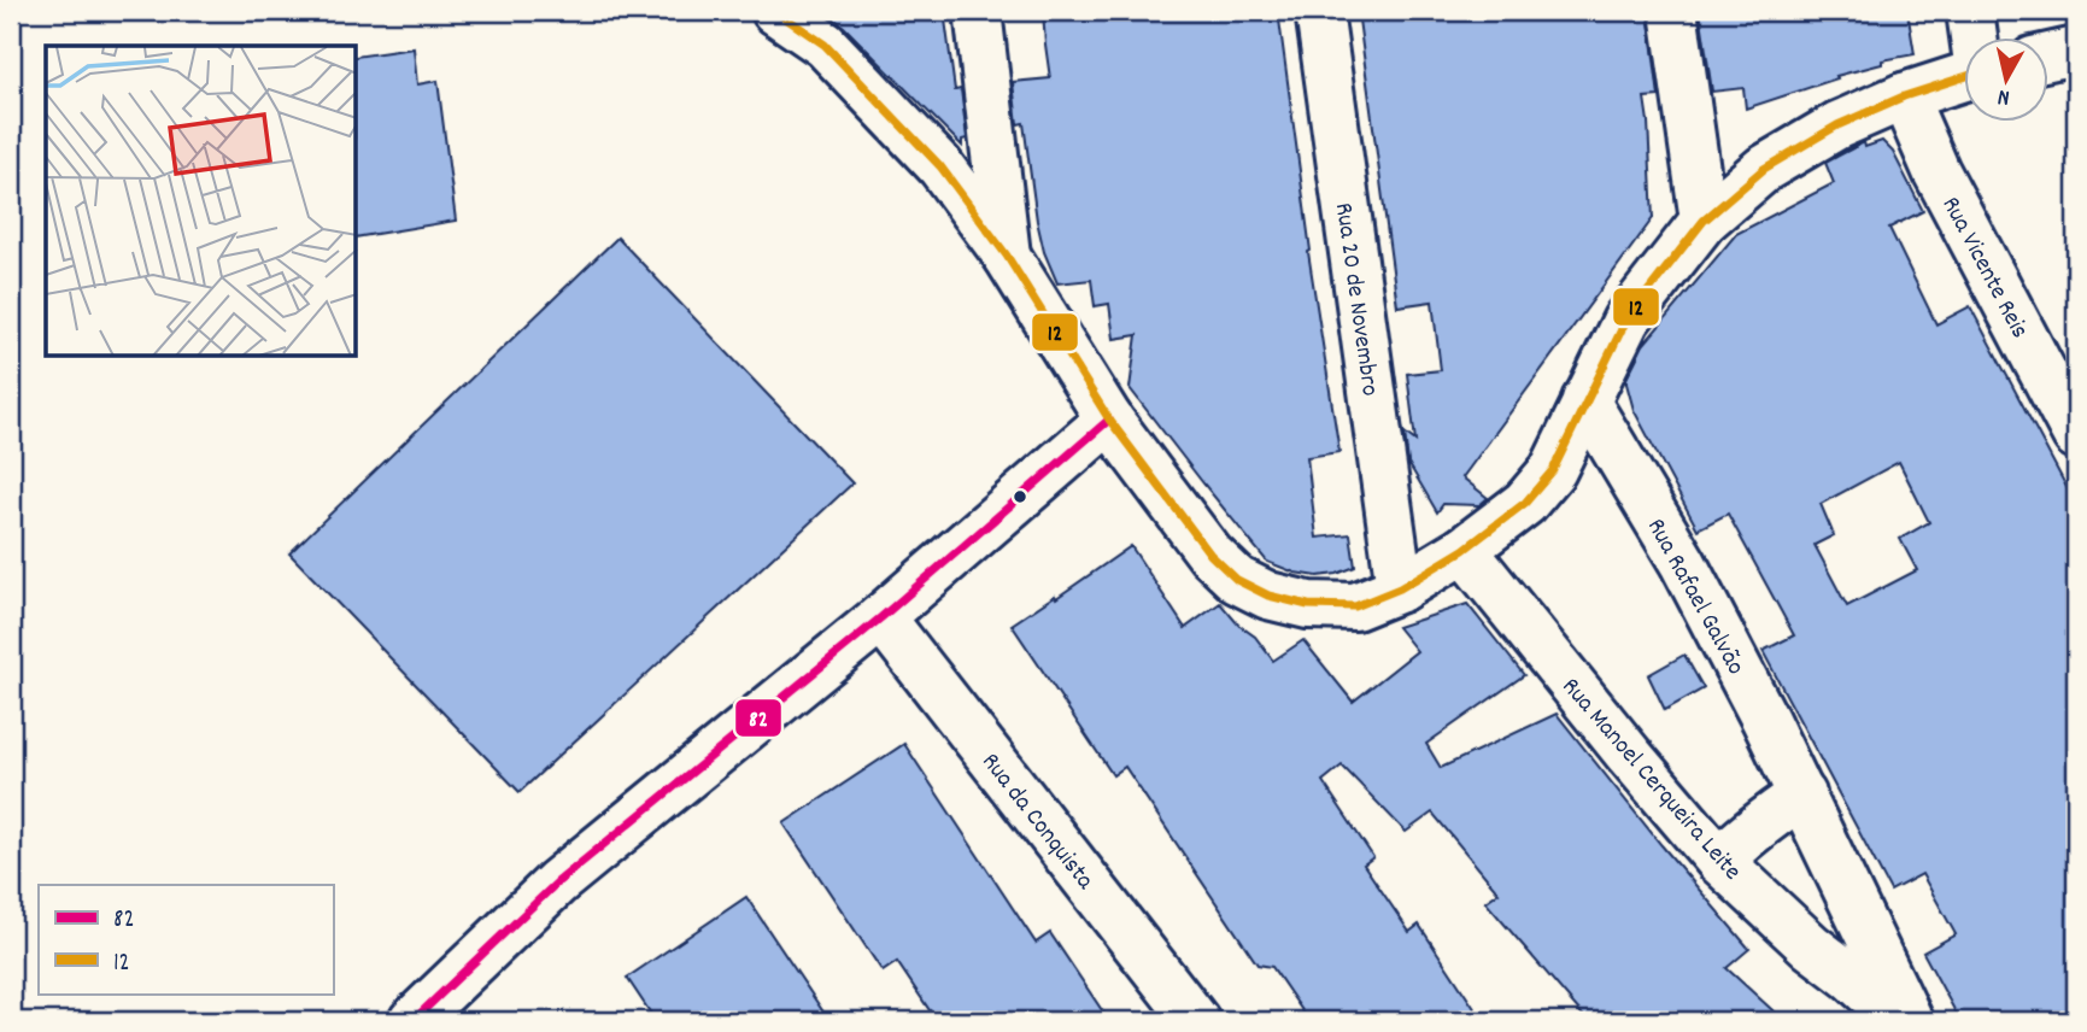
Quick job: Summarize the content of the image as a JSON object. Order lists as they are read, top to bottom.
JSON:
{
  "streets": {
    "street": [
      "Rua Vicente Reis",
      "Rua 20 de Novembro",
      "Rua Rafael Galvão",
      "Rua Manoel Cerqueira Leite",
      "Rua da Conquista"
    ]
  },
  "lines": ["transit line 12", "transit line 82"],
  "legend": ["82", "12"],
  "north": "bottom"
}
